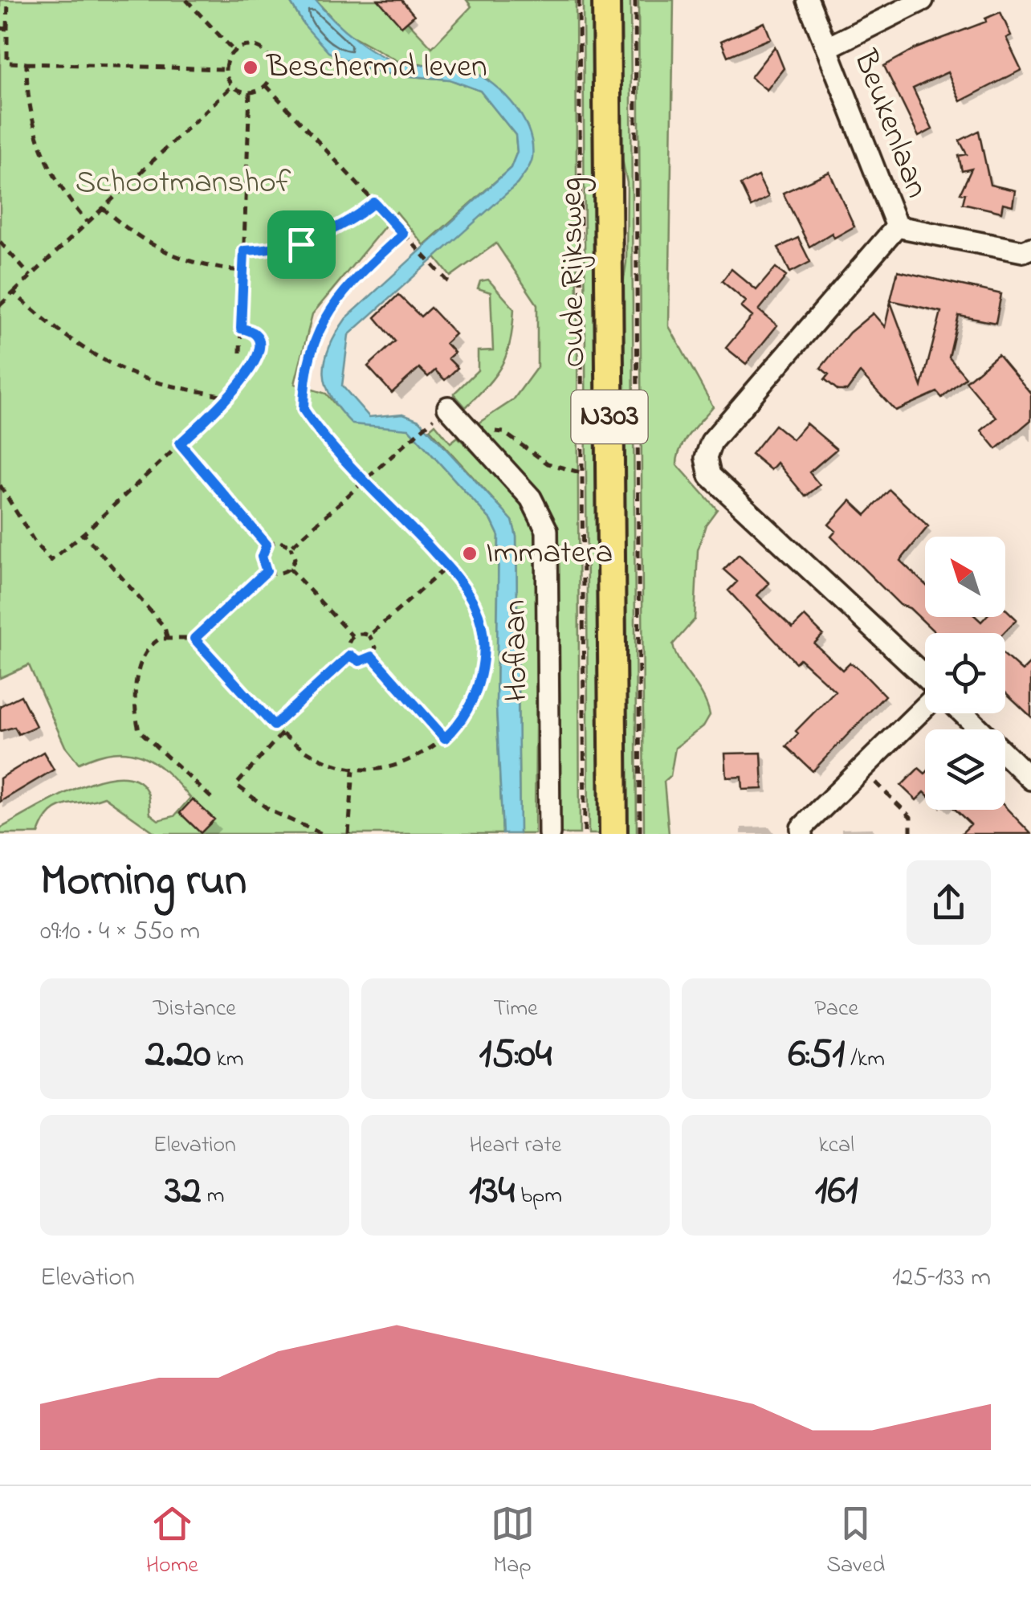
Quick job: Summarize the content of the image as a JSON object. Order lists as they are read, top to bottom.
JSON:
{
  "streets": {
    "main road": ["Oude Rijksweg", "N303"],
    "street": ["Beukenlaan", "Hoflaan"]
  },
  "parks": ["Schootmanshof"],
  "places": ["Beschermd leven", "Immatera"],
  "north": "top left",
  "page": {
    "heading": ["Morning run", "09:10 · 4 × 550 m"],
    "stats": [
      ["Distance", "2.20 km"],
      ["Time", "15:04"],
      ["Pace", "6:51 /km"],
      ["Elevation", "32 m"],
      ["Heart rate", "134 bpm"],
      ["kcal", "161"]
    ],
    "chart": ["Elevation", "125–133 m"],
    "tabs": ["Home", "Map", "Saved"]
  }
}
